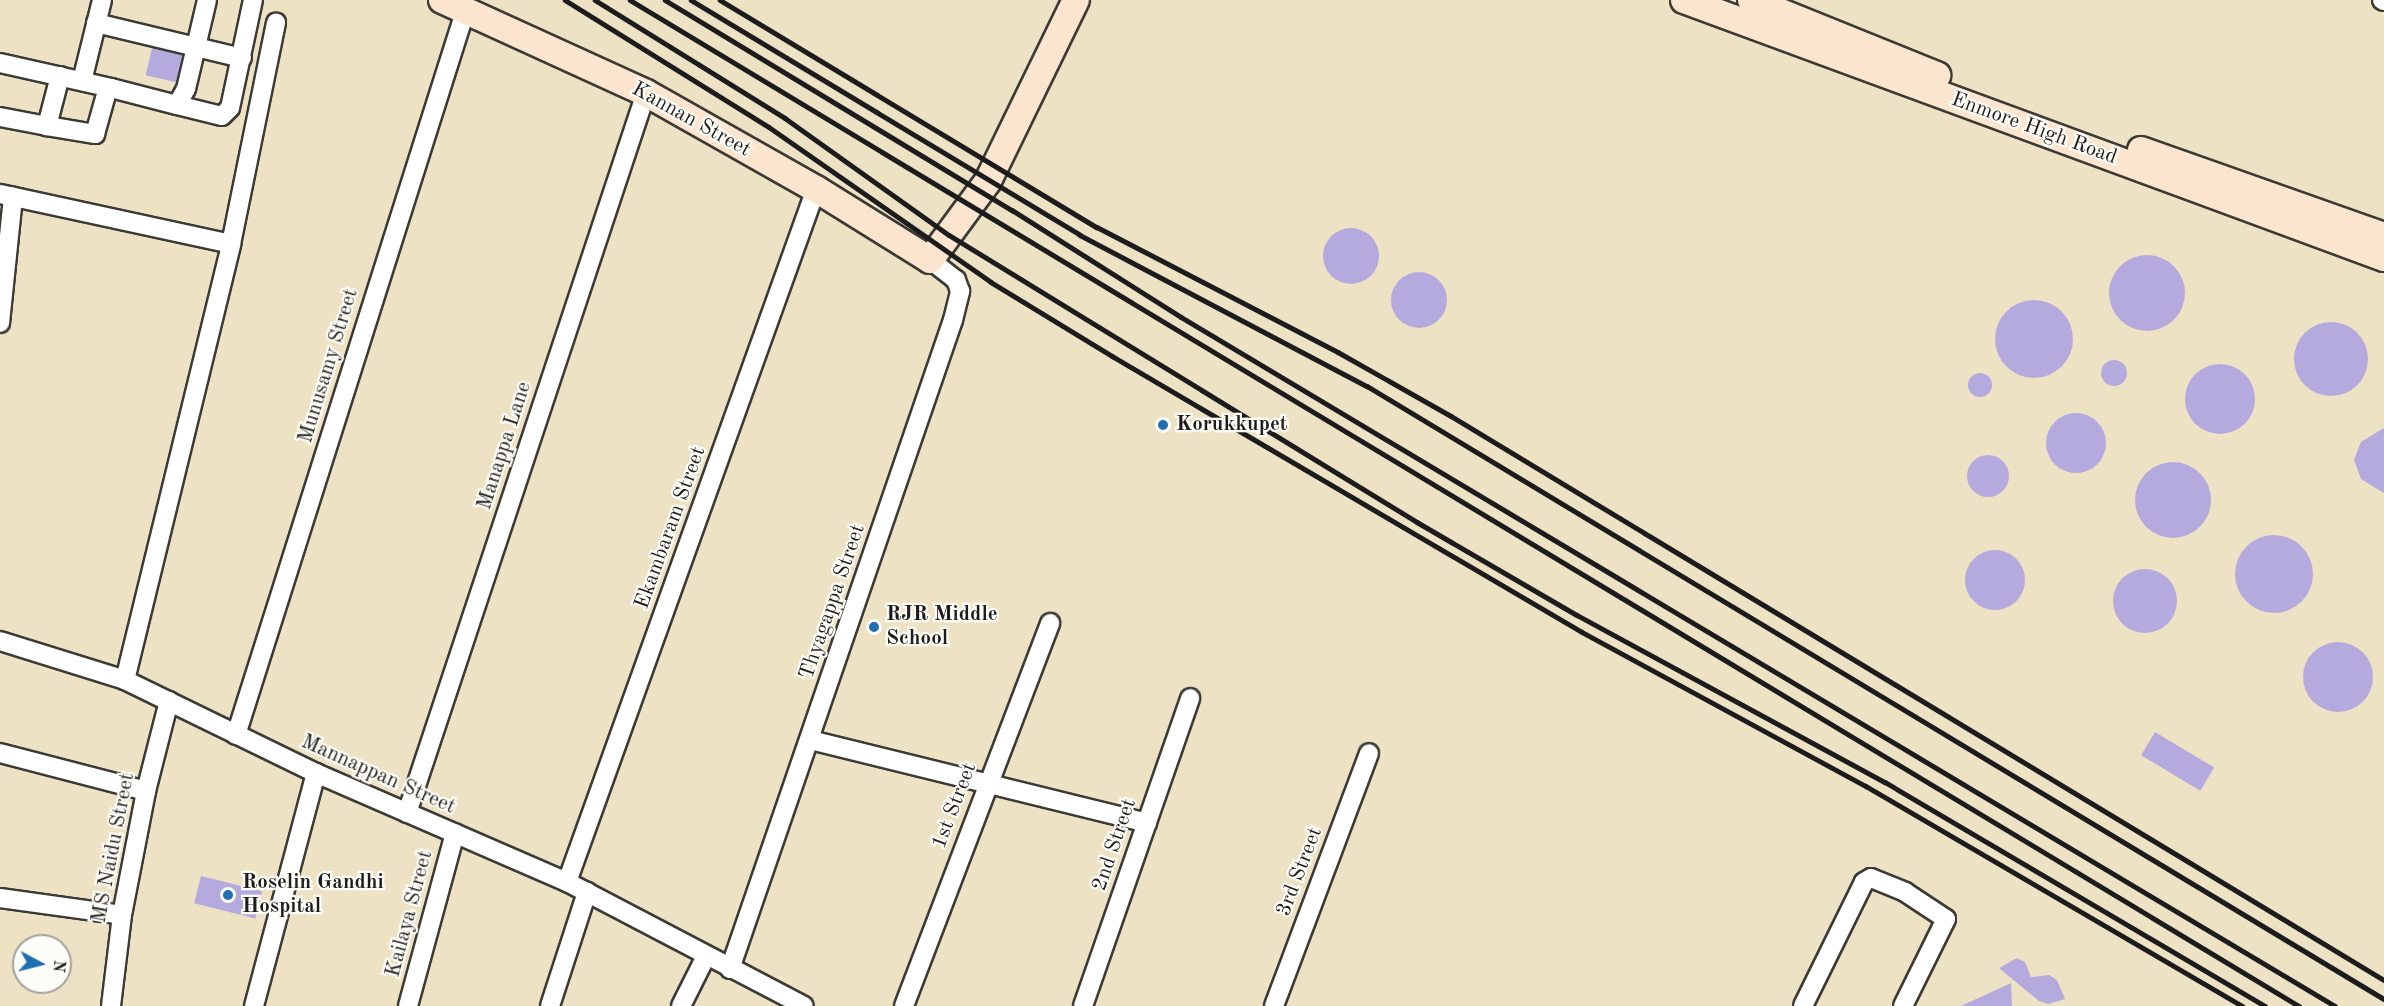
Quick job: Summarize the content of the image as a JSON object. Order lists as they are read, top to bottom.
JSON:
{
  "streets": {
    "main road": ["Kannan Street", "Enmore High Road"],
    "street": [
      "Munusamy Street",
      "Manappa Lane",
      "Ekambaram Street",
      "Thyagappa Street",
      "Mannappan Street",
      "1st Street",
      "2nd Street",
      "MS Naidu Street",
      "3rd Street",
      "Kailaya Street"
    ]
  },
  "crossings": [
    ["Kannan Street", "Munusamy Street"],
    ["Kannan Street", "Manappa Lane"],
    ["Kannan Street", "Ekambaram Street"],
    ["Kannan Street", "Thyagappa Street"],
    ["Munusamy Street", "Mannappan Street"],
    ["Manappa Lane", "Mannappan Street"],
    ["Ekambaram Street", "Mannappan Street"],
    ["Thyagappa Street", "Mannappan Street"],
    ["Mannappan Street", "MS Naidu Street"],
    ["Mannappan Street", "Kailaya Street"]
  ],
  "places": ["Korukkupet", "RJR Middle School", "Roselin Gandhi Hospital"],
  "north": "right"
}
